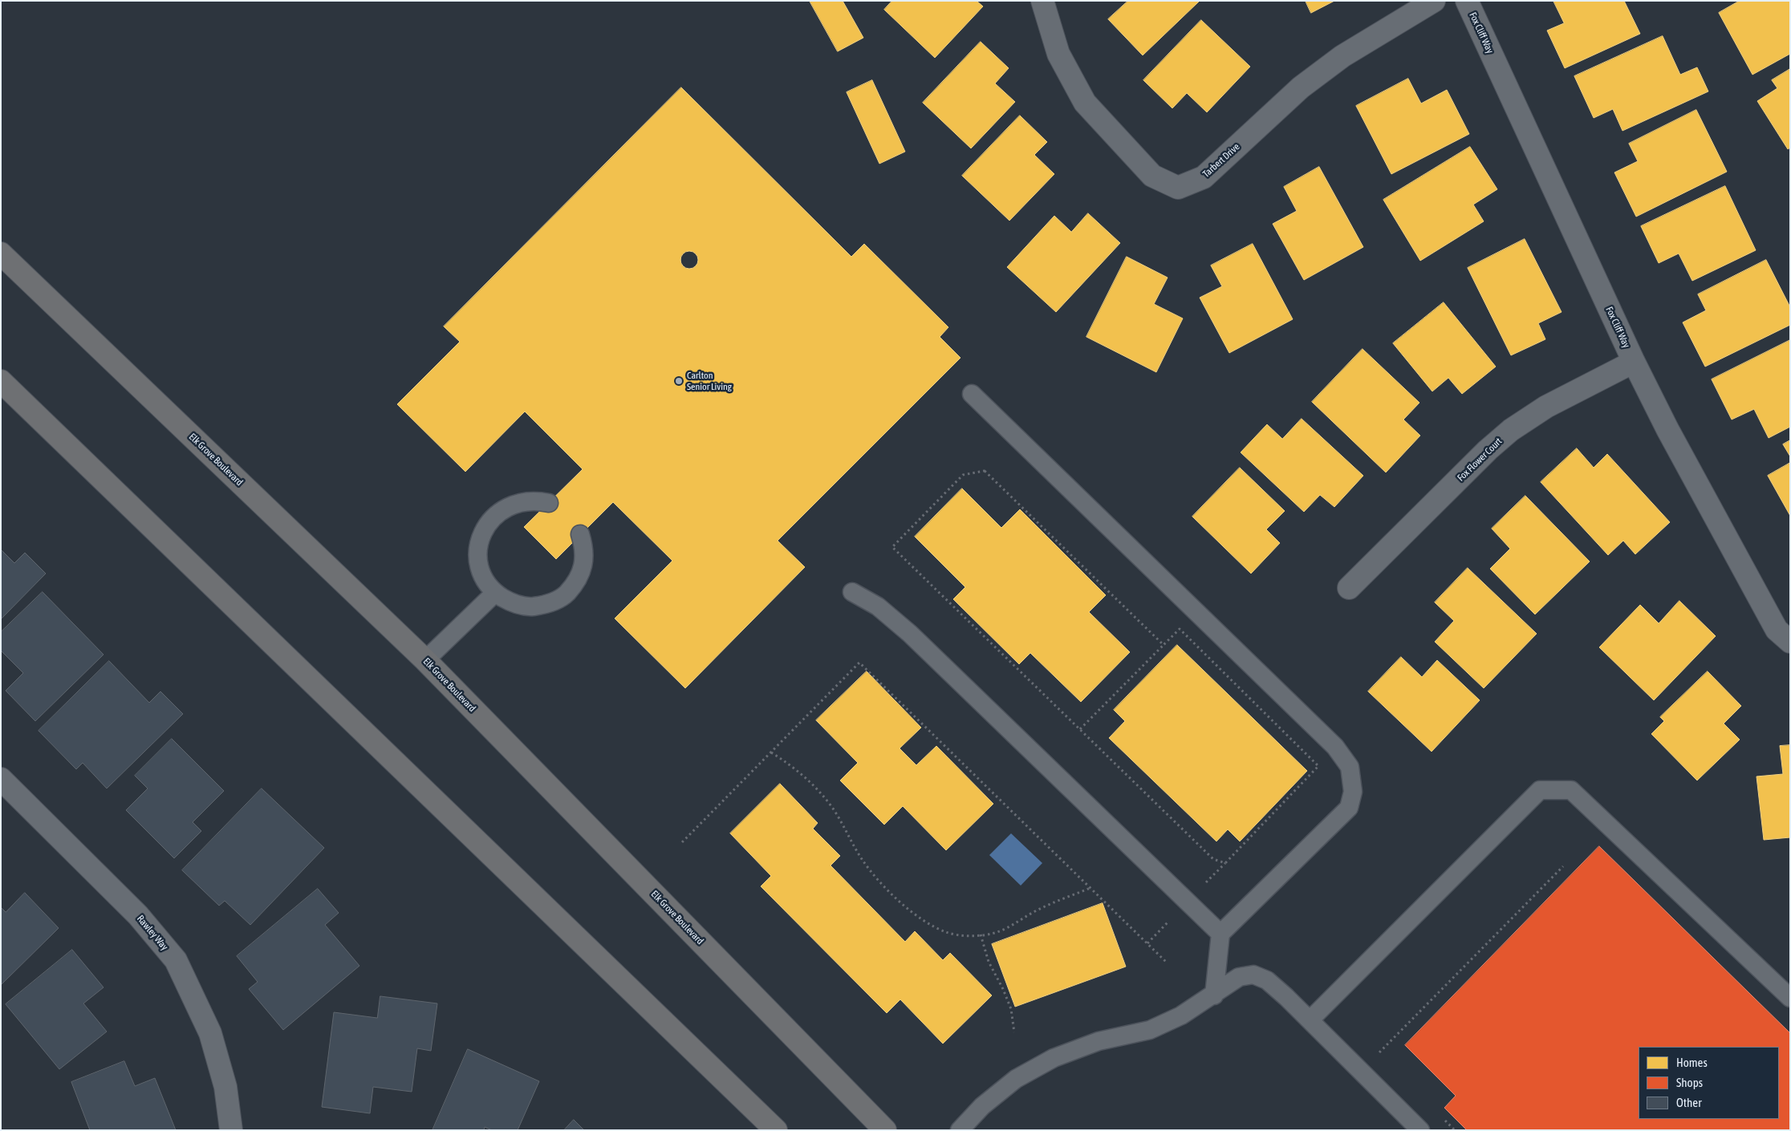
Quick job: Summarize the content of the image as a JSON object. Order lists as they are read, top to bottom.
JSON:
{
  "streets": {
    "main road": ["Elk Grove Boulevard"],
    "street": [
      "Fox Cliff Way",
      "Tarbert Drive",
      "Fox Flower Court",
      "Rawley Way"
    ]
  },
  "crossings": [
    ["Fox Cliff Way", "Fox Flower Court"]
  ],
  "places": ["Carlton Senior Living"],
  "legend": ["Homes", "Shops", "Other"]
}
